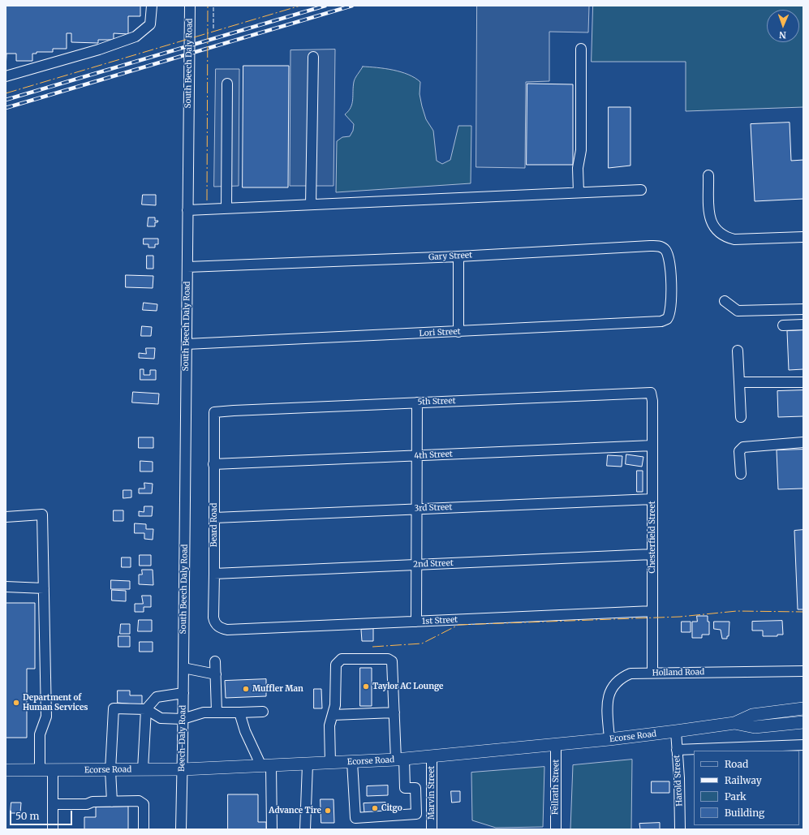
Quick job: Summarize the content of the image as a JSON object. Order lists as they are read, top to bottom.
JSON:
{
  "streets": {
    "main road": ["Ecorse Road"],
    "street": [
      "South Beech Daly Road",
      "Gary Street",
      "Lori Street",
      "5th Street",
      "4th Street",
      "3rd Street",
      "Beard Road",
      "Chesterfield Street",
      "2nd Street",
      "1st Street",
      "Holland Road",
      "Beech-Daly Road",
      "Harold Street",
      "Fellrath Street",
      "Marvin Street"
    ]
  },
  "crossings": [
    ["South Beech Daly Road", "Gary Street"],
    ["South Beech Daly Road", "Lori Street"],
    ["South Beech Daly Road", "Beech-Daly Road"],
    ["Gary Street", "Lori Street"],
    ["5th Street", "Beard Road"],
    ["5th Street", "Chesterfield Street"],
    ["4th Street", "Beard Road"],
    ["4th Street", "Chesterfield Street"],
    ["3rd Street", "Beard Road"],
    ["3rd Street", "Chesterfield Street"],
    ["Beard Road", "2nd Street"],
    ["Beard Road", "1st Street"],
    ["Chesterfield Street", "2nd Street"],
    ["Chesterfield Street", "1st Street"],
    ["Chesterfield Street", "Holland Road"],
    ["Holland Road", "Ecorse Road"],
    ["Ecorse Road", "Beech-Daly Road"],
    ["Ecorse Road", "Harold Street"],
    ["Ecorse Road", "Fellrath Street"],
    ["Ecorse Road", "Marvin Street"]
  ],
  "places": [
    "Taylor AC Lounge",
    "Muffler Man",
    "Department of Human Services",
    "Citgo",
    "Advance Tire"
  ],
  "legend": [
    "Road",
    "Railway",
    "Park",
    "Building"
  ],
  "scale_bar": "50 m",
  "north": "bottom"
}
